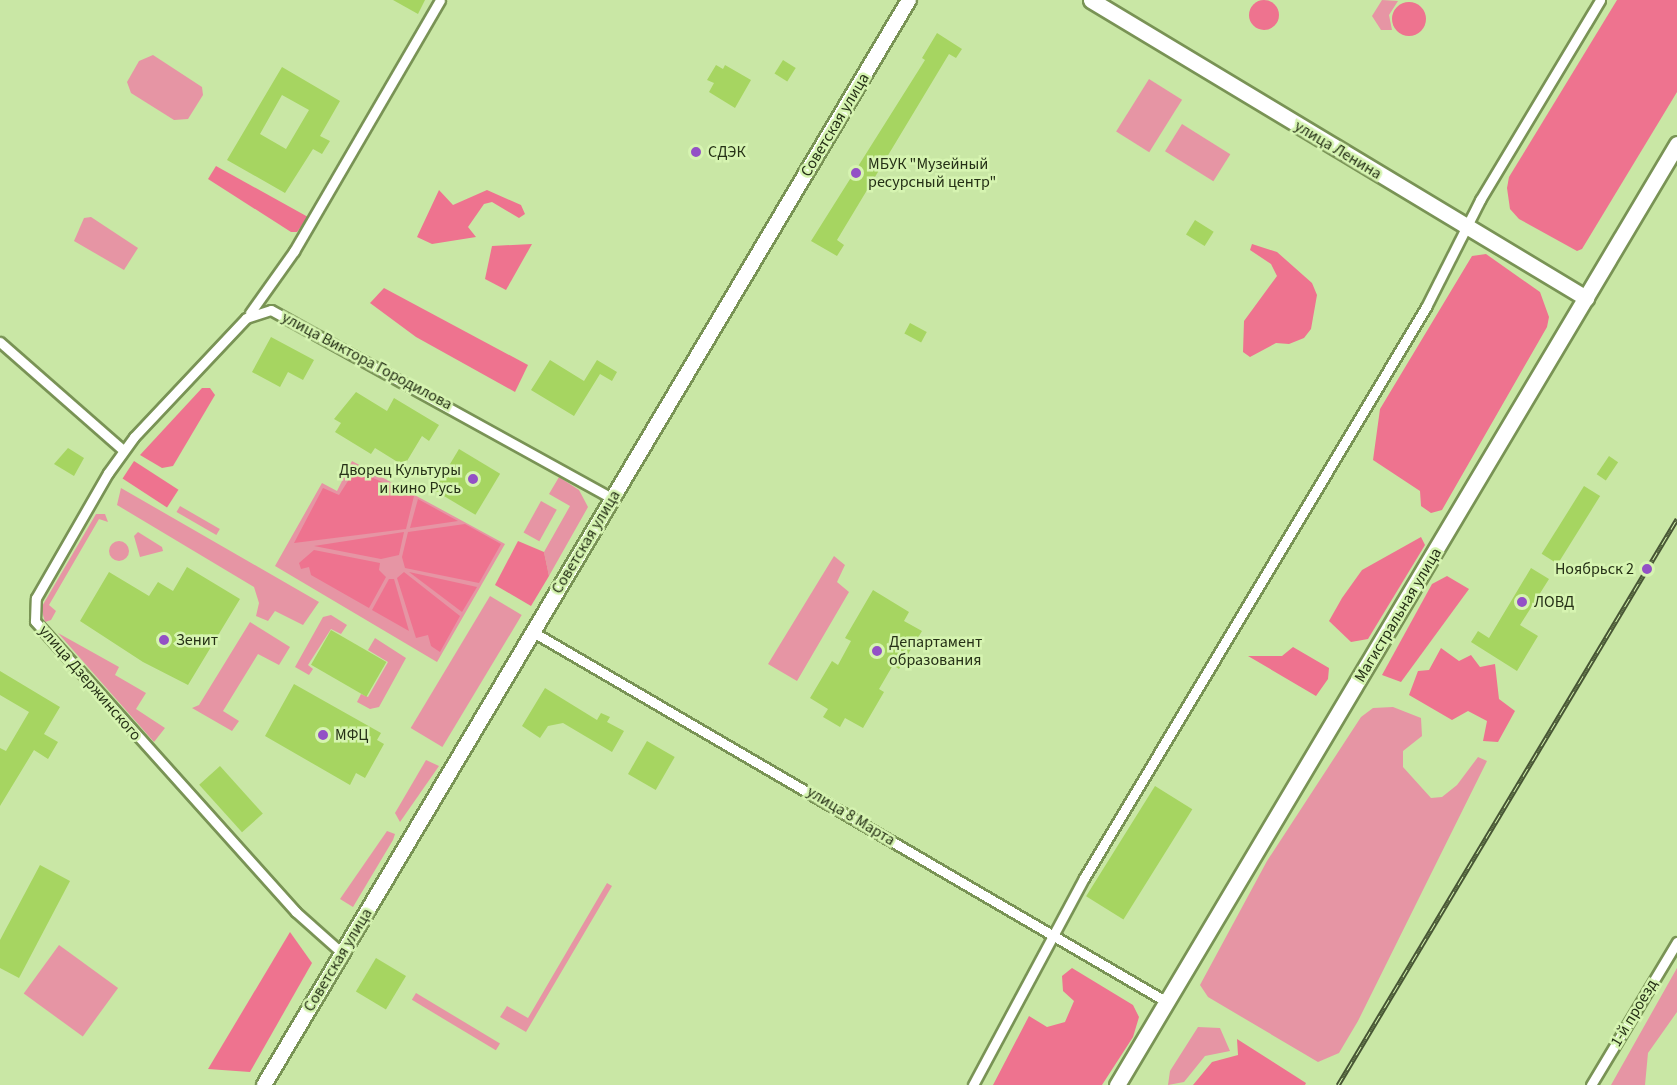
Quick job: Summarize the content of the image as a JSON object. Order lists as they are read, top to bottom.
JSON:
{
  "streets": {
    "main road": ["Советская улица", "улица Ленина", "Магистральная улица"],
    "street": [
      "улица Виктора Городилова",
      "улица Дзержинского",
      "улица 8 Марта",
      "1-й проезд"
    ]
  },
  "crossings": [
    ["Советская улица", "улица Виктора Городилова"],
    ["Советская улица", "улица Дзержинского"],
    ["Советская улица", "улица 8 Марта"],
    ["улица Ленина", "Магистральная улица"],
    ["Магистральная улица", "улица 8 Марта"]
  ],
  "places": [
    "СДЭК",
    "МБУК \"Музейный ресурсный центр\"",
    "Дворец Культуры и кино Русь",
    "Ноябрьск 2",
    "ЛОВД",
    "Зенит",
    "Департамент образования",
    "МФЦ"
  ]
}
